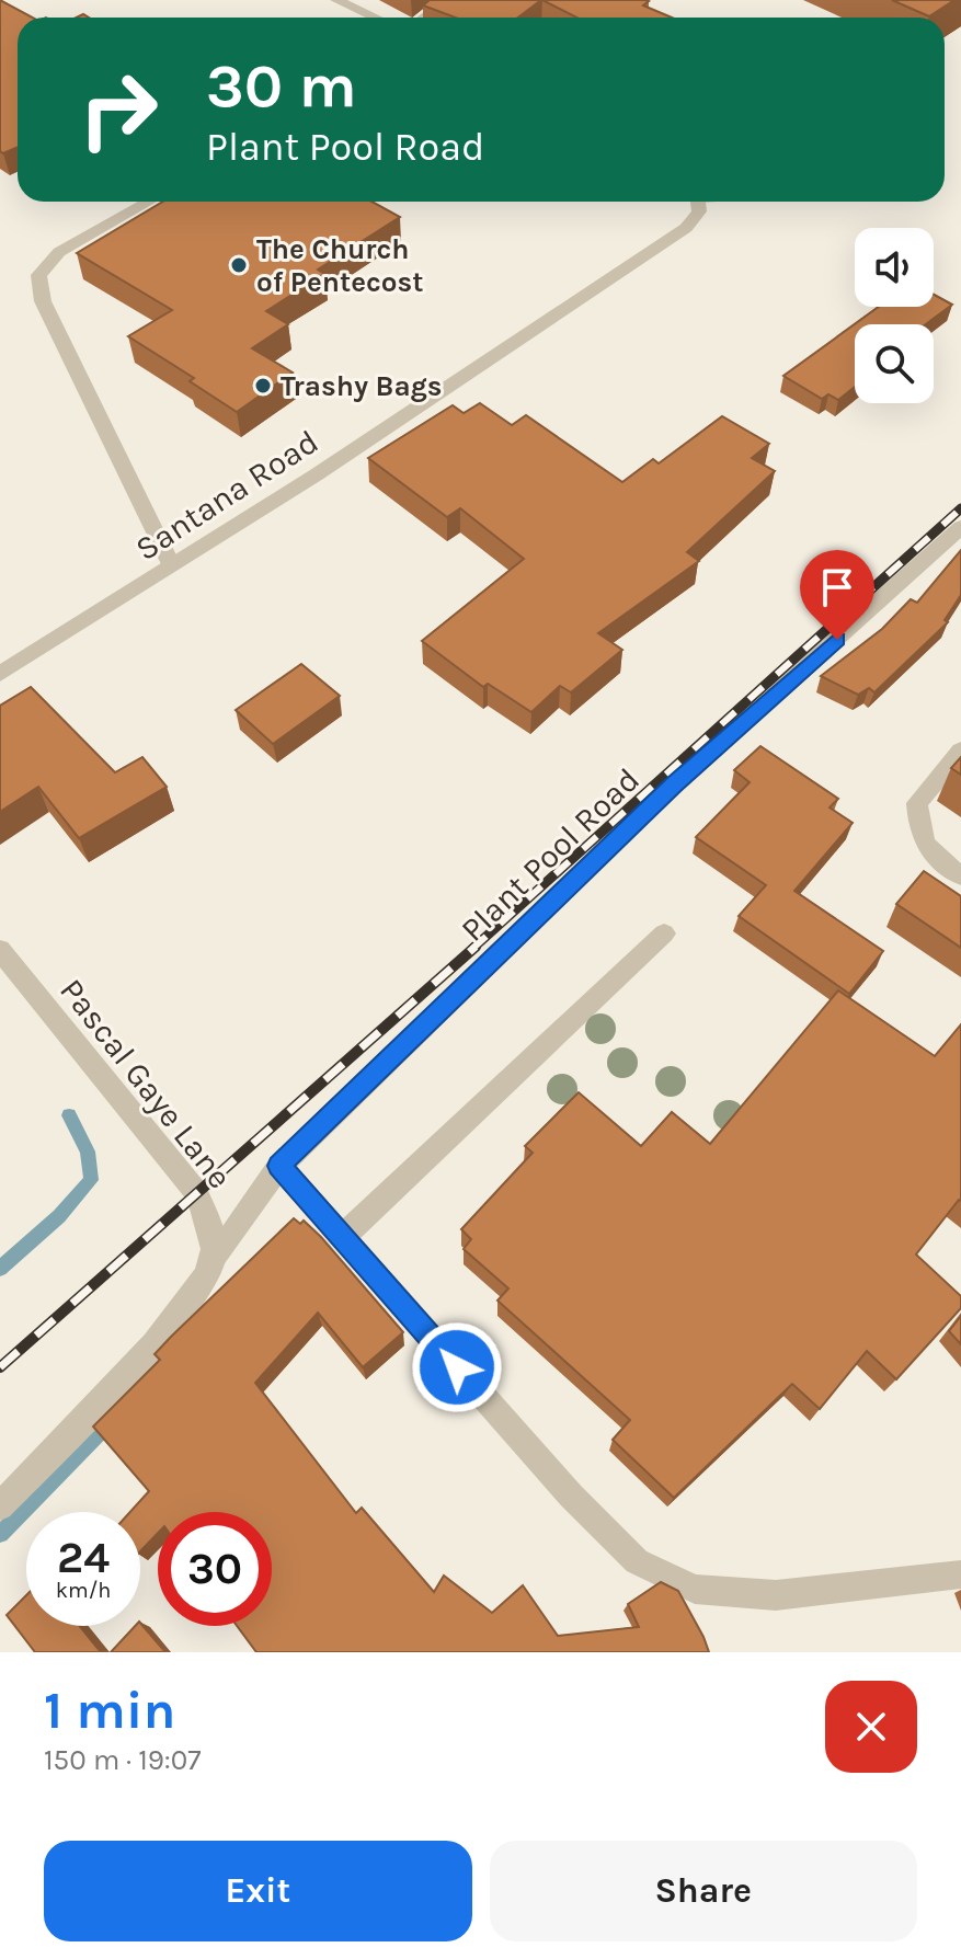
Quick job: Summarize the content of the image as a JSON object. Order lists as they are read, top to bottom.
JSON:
{
  "streets": {
    "street": ["Santana Road", "Plant Pool Road", "Pascal Gaye Lane"]
  },
  "crossings": [
    ["Plant Pool Road", "Pascal Gaye Lane"]
  ],
  "places": ["The Church of Pentecost", "Trashy Bags"],
  "page": {
    "turn": ["30 m", "Plant Pool Road"],
    "speed": "24 km/h",
    "limit": "30",
    "heading": ["1 min", "150 m · 19:07"],
    "buttons": ["Exit", "Share"]
  }
}
